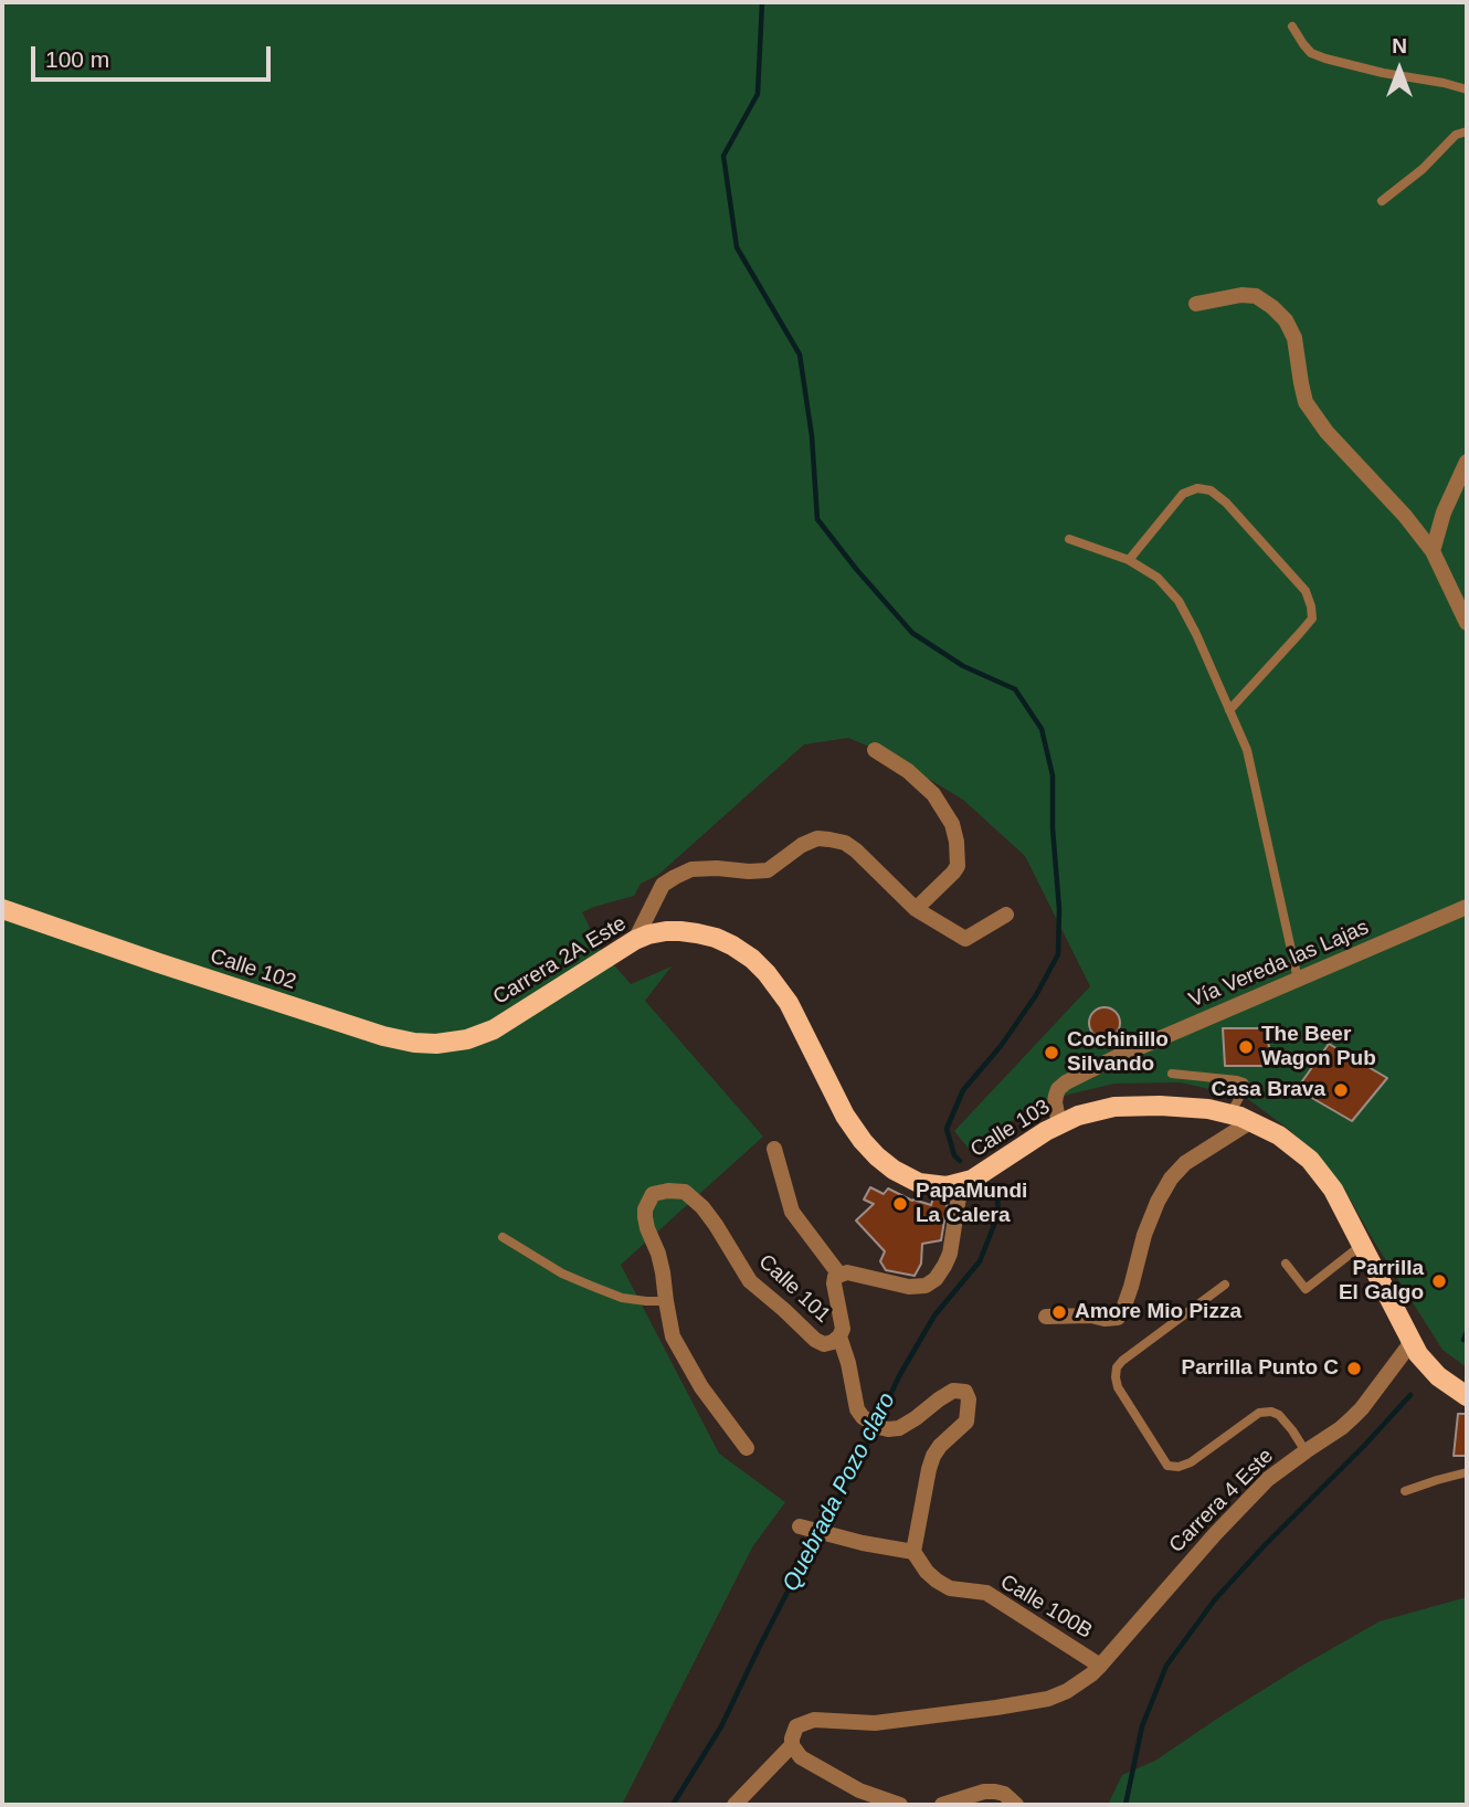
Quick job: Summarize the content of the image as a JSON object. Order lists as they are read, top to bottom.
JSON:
{
  "streets": {
    "main road": ["Carrera 2A Este", "Calle 102", "Calle 103"],
    "street": [
      "Vía Vereda las Lajas",
      "Calle 101",
      "Carrera 4 Este",
      "Calle 100B"
    ]
  },
  "crossings": [
    ["Carrera 2A Este", "Calle 102"],
    ["Carrera 2A Este", "Calle 103"],
    ["Vía Vereda las Lajas", "Calle 103"],
    ["Calle 103", "Carrera 4 Este"],
    ["Calle 101", "Calle 100B"],
    ["Carrera 4 Este", "Calle 100B"]
  ],
  "water": ["Quebrada Pozo claro"],
  "places": [
    "The Beer Wagon Pub",
    "Cochinillo Silvando",
    "Casa Brava",
    "PapaMundi La Calera",
    "Parrilla El Galgo",
    "Amore Mio Pizza",
    "Parrilla Punto C"
  ],
  "scale_bar": "100 m",
  "north": "top"
}
